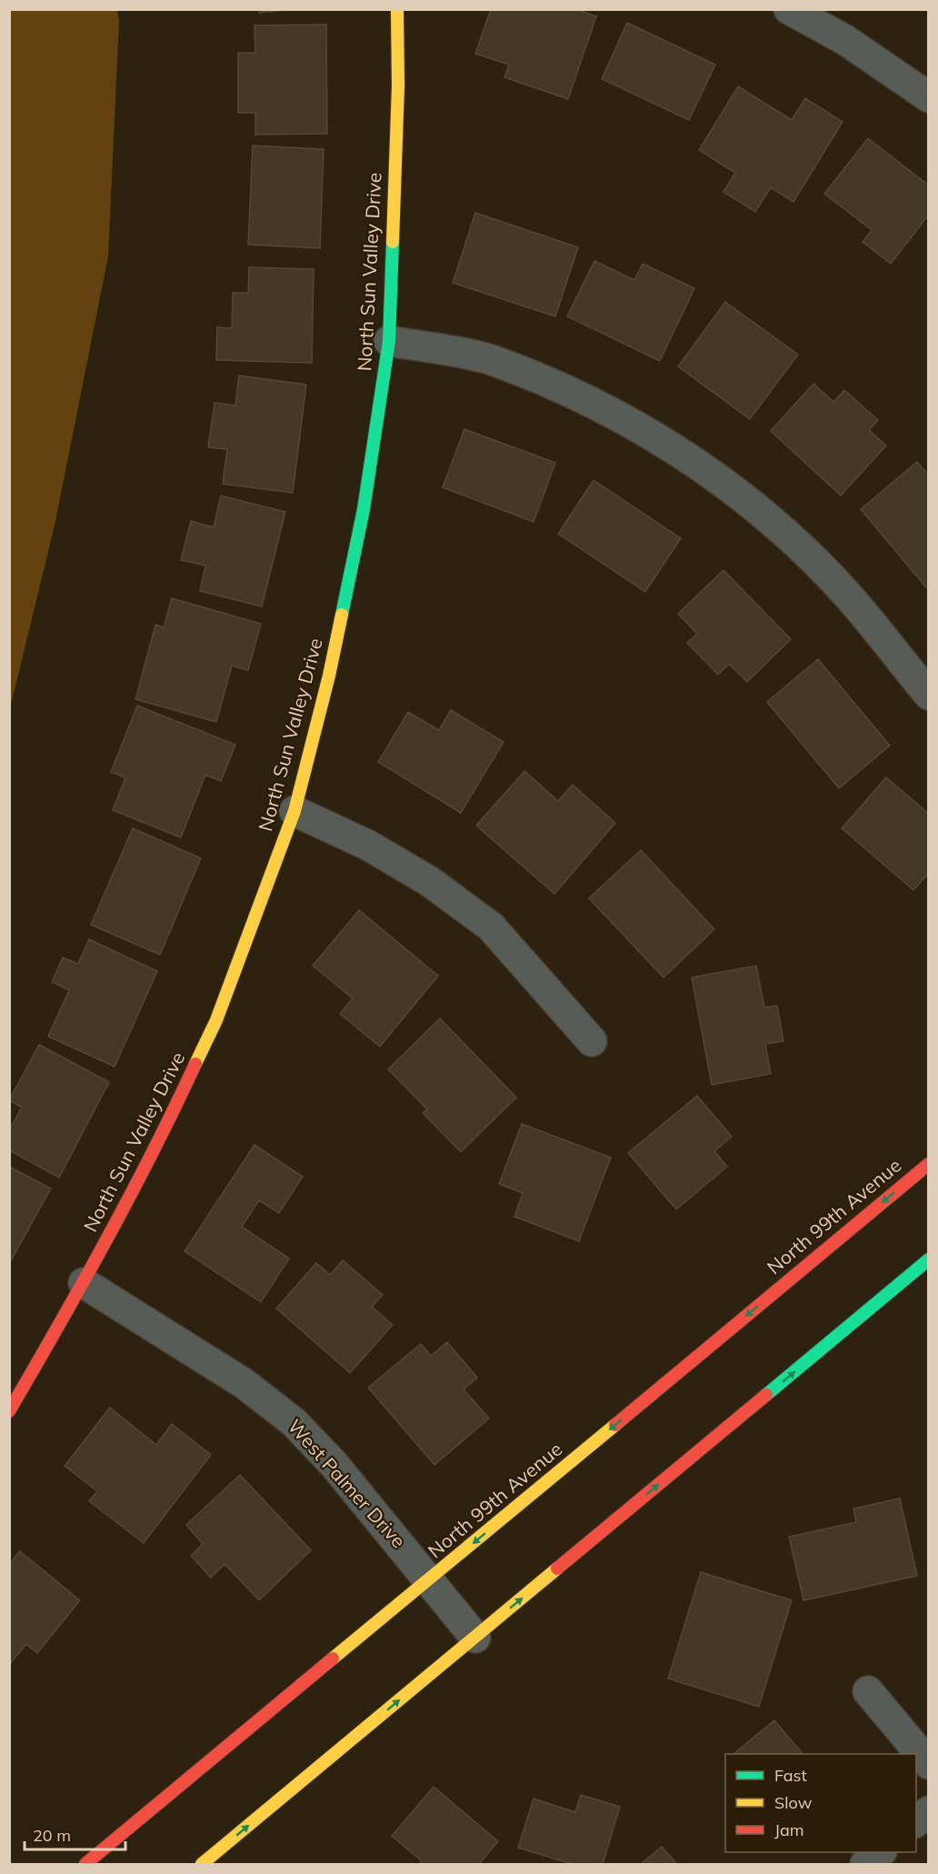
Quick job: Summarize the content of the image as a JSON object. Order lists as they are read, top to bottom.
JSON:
{
  "streets": {
    "main road": ["North Sun Valley Drive", "North 99th Avenue"],
    "street": ["West Palmer Drive"]
  },
  "crossings": [
    ["North Sun Valley Drive", "West Palmer Drive"],
    ["North 99th Avenue", "West Palmer Drive"]
  ],
  "legend": ["Fast", "Slow", "Jam"],
  "scale_bar": "20 m"
}
